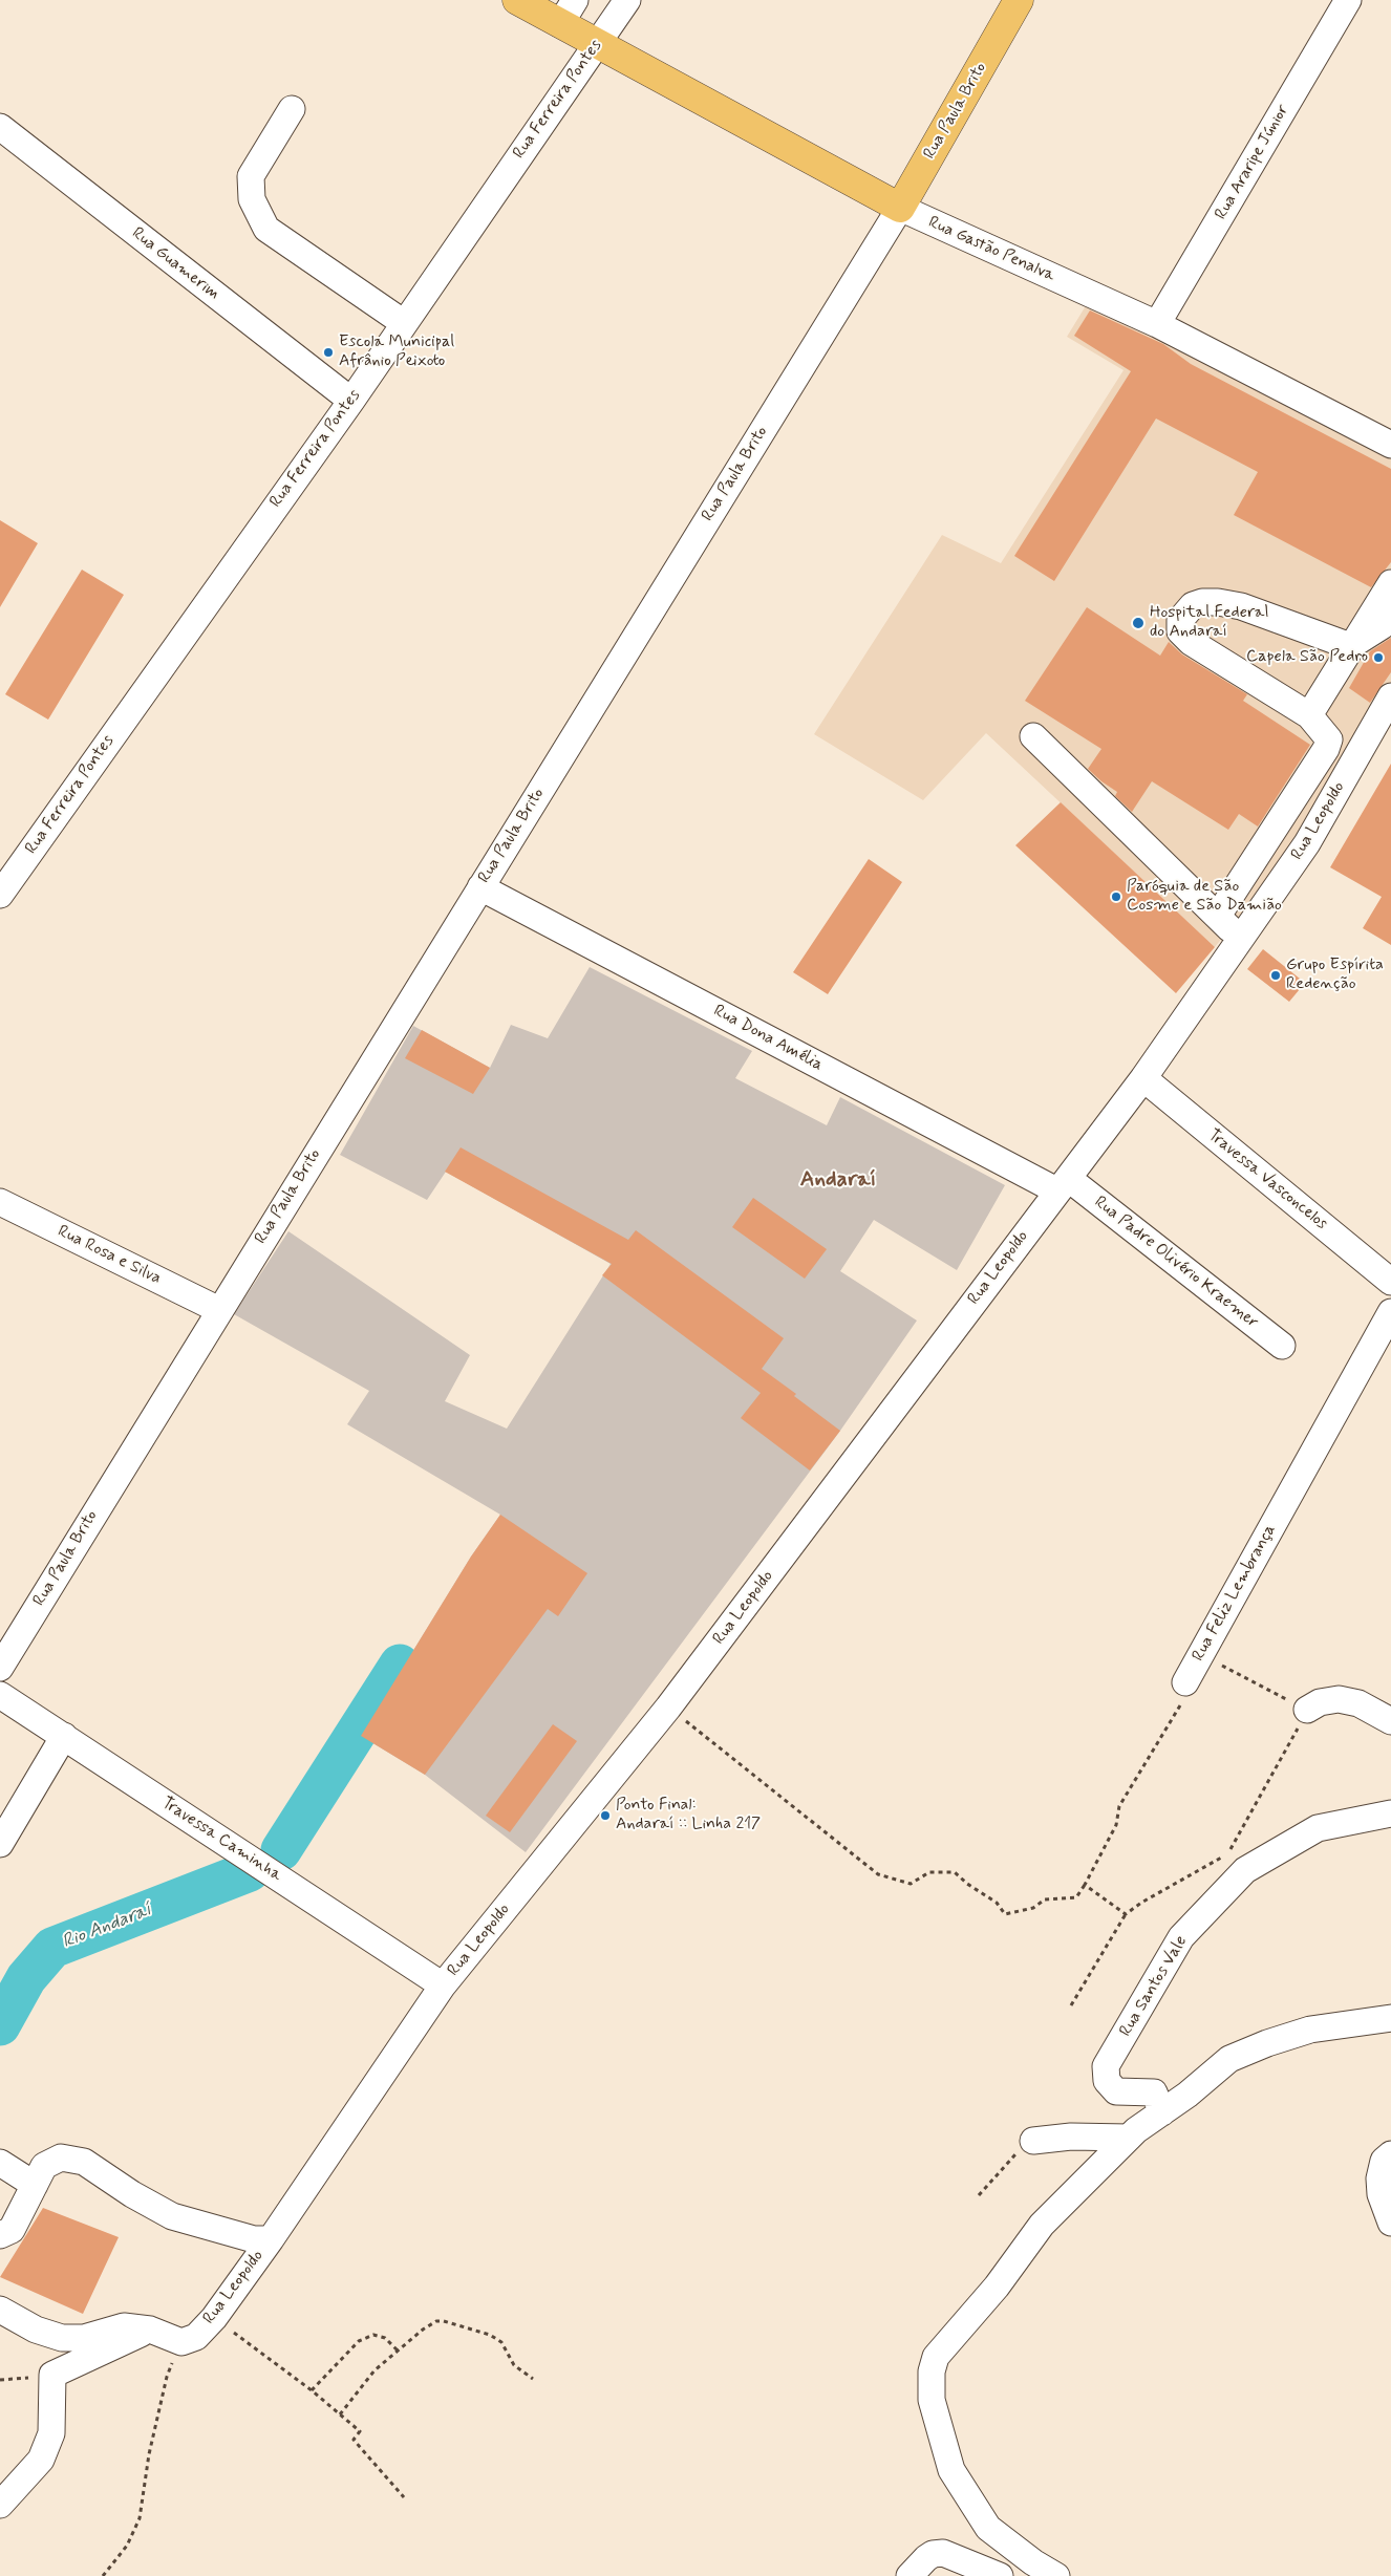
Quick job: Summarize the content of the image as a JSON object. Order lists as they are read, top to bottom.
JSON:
{
  "streets": {
    "main road": ["Rua Paula Brito", "Rua Gastão Penalva"],
    "street": [
      "Rua Ferreira Pontes",
      "Rua Araripe Júnior",
      "Rua Guamerim",
      "Rua Leopoldo",
      "Rua Dona Amélia",
      "Travessa Vasconcelos",
      "Rua Rosa e Silva",
      "Rua Padre Olivério Kraemer",
      "Rua Feliz Lembrança",
      "Travessa Caminha",
      "Rua Santos Vale"
    ]
  },
  "crossings": [
    ["Rua Ferreira Pontes", "Rua Gastão Penalva"],
    ["Rua Ferreira Pontes", "Rua Guamerim"],
    ["Rua Paula Brito", "Rua Gastão Penalva"],
    ["Rua Paula Brito", "Rua Dona Amélia"],
    ["Rua Paula Brito", "Rua Rosa e Silva"],
    ["Rua Araripe Júnior", "Rua Gastão Penalva"],
    ["Rua Leopoldo", "Rua Dona Amélia"],
    ["Rua Leopoldo", "Travessa Vasconcelos"],
    ["Rua Leopoldo", "Rua Padre Olivério Kraemer"],
    ["Rua Leopoldo", "Travessa Caminha"],
    ["Rua Dona Amélia", "Rua Padre Olivério Kraemer"]
  ],
  "districts": ["Andaraí"],
  "water": ["Rio Andaraí"],
  "places": [
    "Escola Municipal Afrânio Peixoto",
    "Hospital Federal do Andaraí",
    "Capela São Pedro",
    "Paróquia de São Cosme e São Damião",
    "Grupo Espírita Redenção",
    "Ponto Final: Andaraí :: Linha 217"
  ]
}
